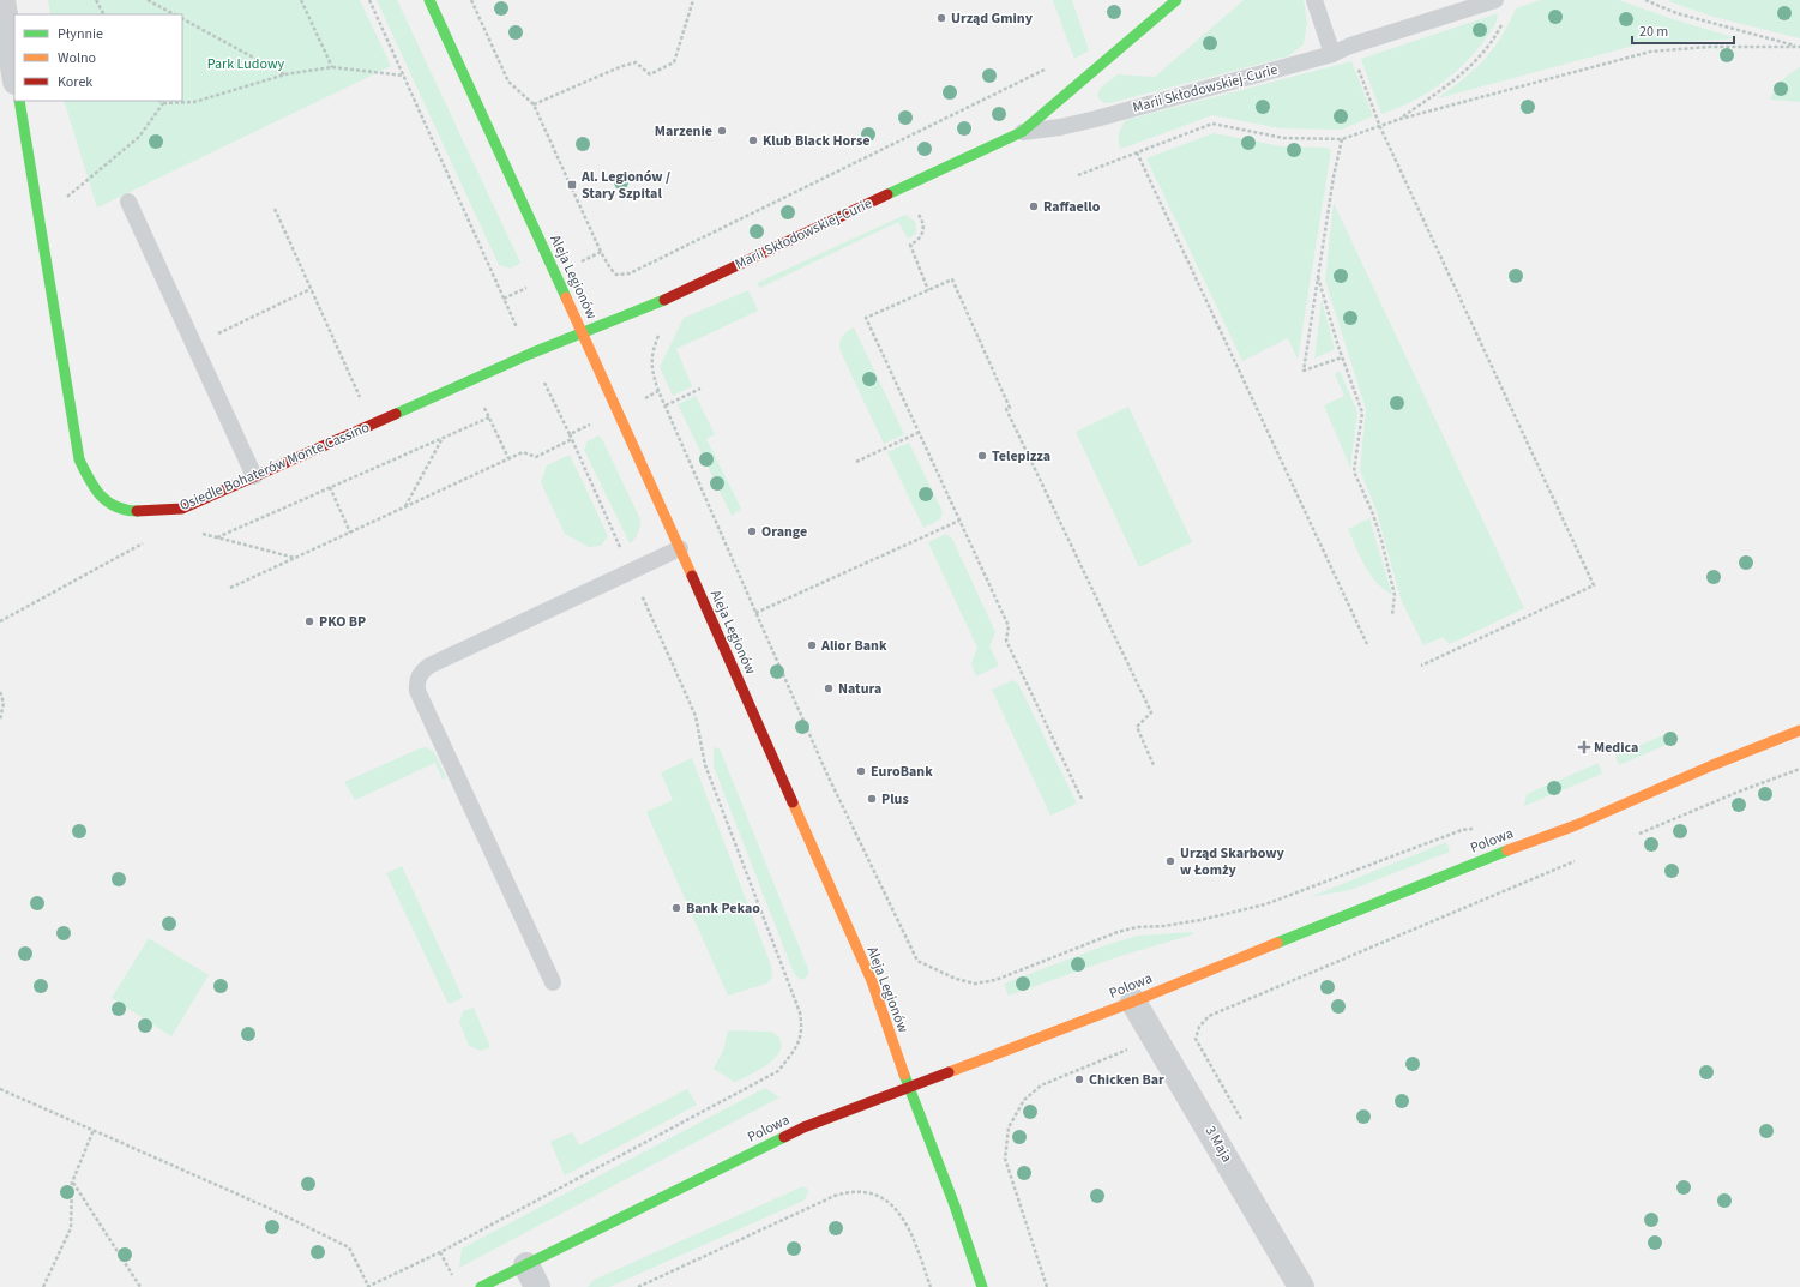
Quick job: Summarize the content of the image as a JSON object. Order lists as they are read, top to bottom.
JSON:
{
  "streets": {
    "street": [
      "Marii Skłodowskiej-Curie",
      "Aleja Legionów",
      "Osiedle Bohaterów Monte Cassino",
      "Polowa",
      "3 Maja"
    ]
  },
  "crossings": [
    ["Marii Skłodowskiej-Curie", "Aleja Legionów"],
    ["Marii Skłodowskiej-Curie", "Osiedle Bohaterów Monte Cassino"],
    ["Aleja Legionów", "Osiedle Bohaterów Monte Cassino"],
    ["Aleja Legionów", "Polowa"],
    ["Polowa", "3 Maja"]
  ],
  "parks": ["Park Ludowy"],
  "places": {
    "other": [
      "Urząd Gminy",
      "Marzenie",
      "Klub Black Horse",
      "Raffaello",
      "Telepizza",
      "Orange",
      "PKO BP",
      "Alior Bank",
      "Natura",
      "EuroBank",
      "Plus",
      "Urząd Skarbowy w Łomży",
      "Bank Pekao",
      "Chicken Bar"
    ],
    "transit": ["Al. Legionów / Stary Szpital"],
    "health": ["Medica"]
  },
  "legend": ["Płynnie", "Wolno", "Korek"],
  "scale_bar": "20 m"
}
